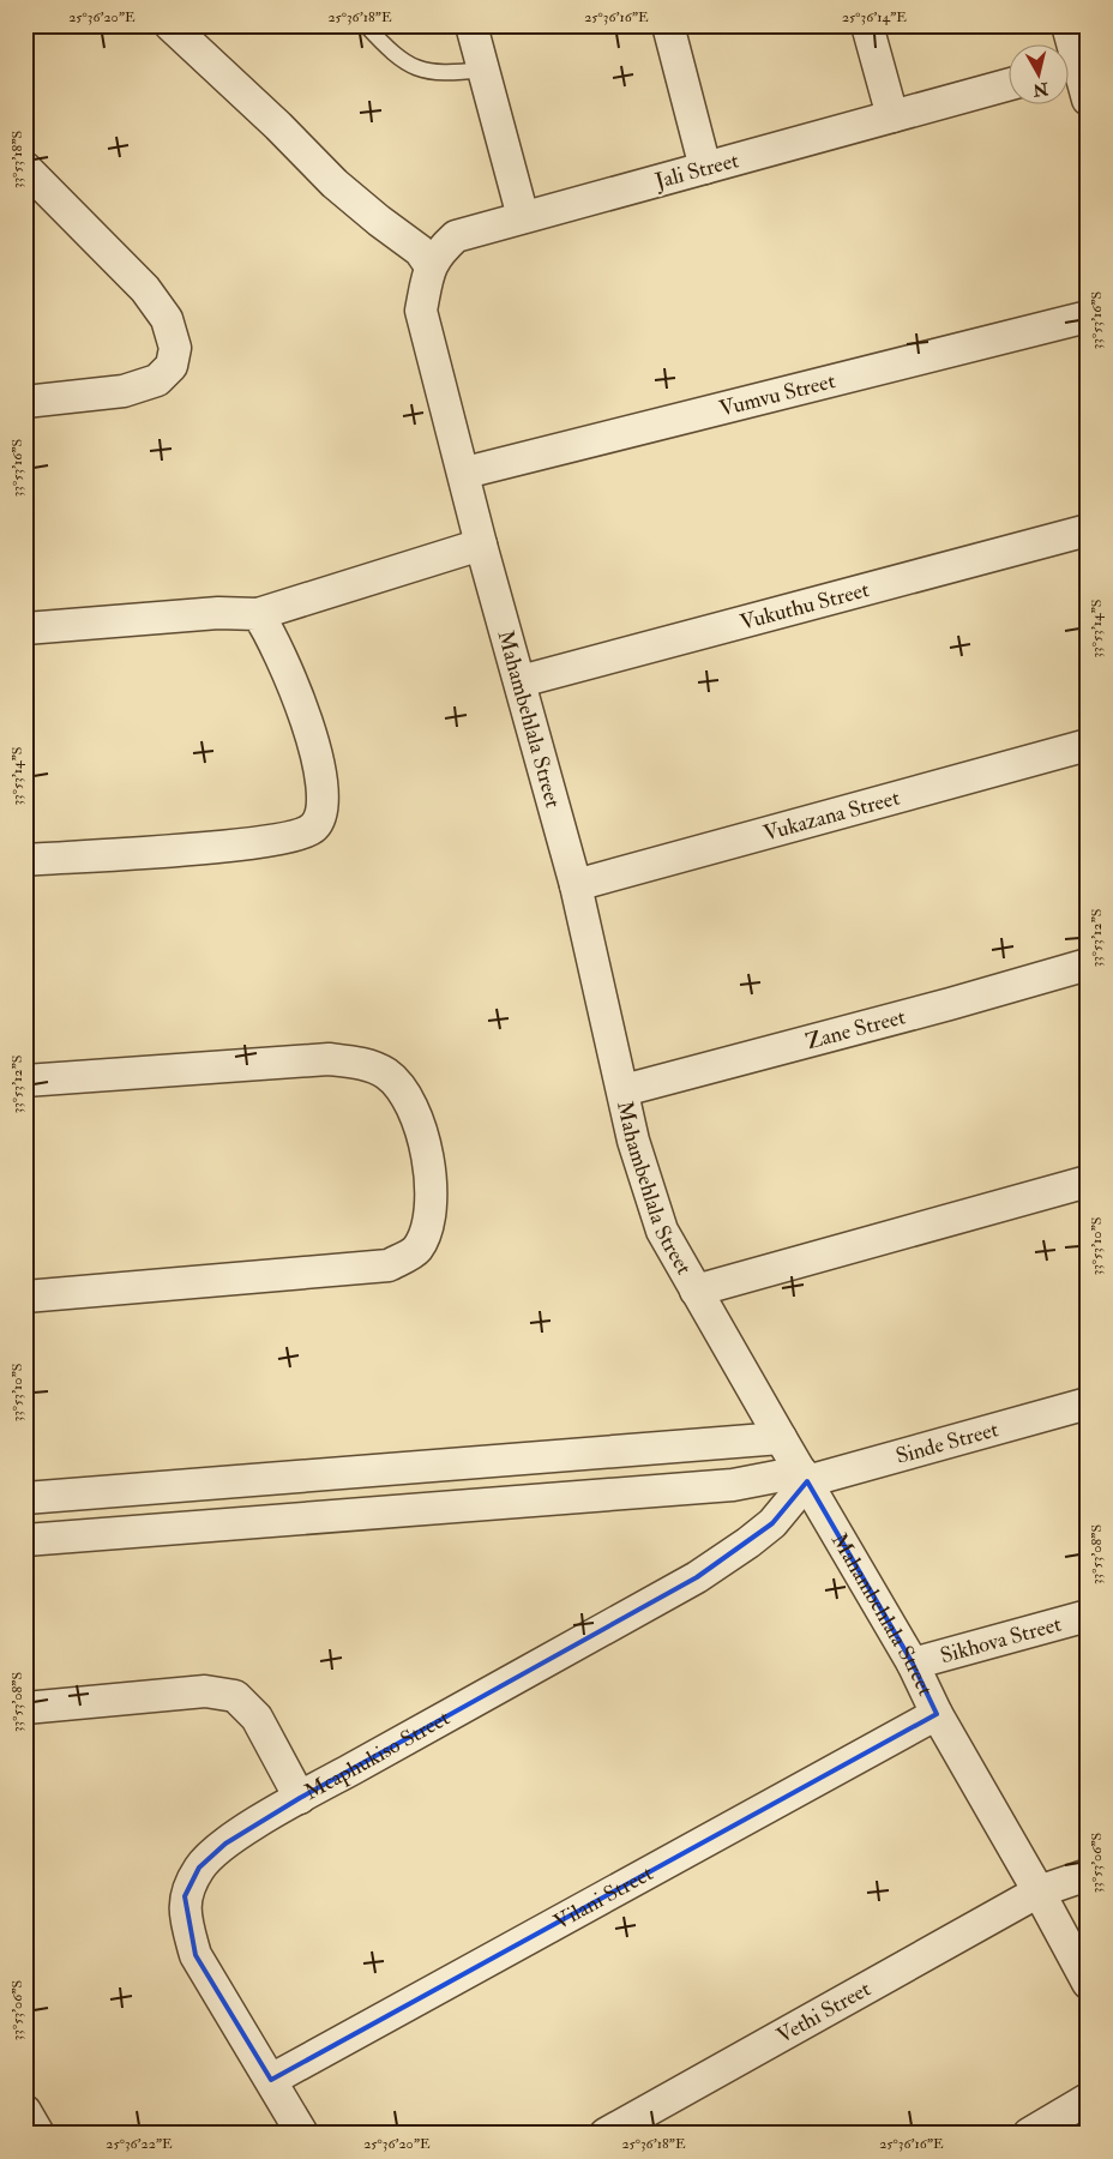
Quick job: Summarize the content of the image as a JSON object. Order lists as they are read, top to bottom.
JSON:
{
  "streets": {
    "street": [
      "Jali Street",
      "Vumvu Street",
      "Vukuthu Street",
      "Mahambehlala Street",
      "Vukazana Street",
      "Zane Street",
      "Sinde Street",
      "Sikhova Street",
      "Mcaphukiso Street",
      "Vilani Street",
      "Vethi Street"
    ]
  },
  "crossings": [
    ["Jali Street", "Mahambehlala Street"],
    ["Vumvu Street", "Mahambehlala Street"],
    ["Vukuthu Street", "Mahambehlala Street"],
    ["Mahambehlala Street", "Vukazana Street"],
    ["Mahambehlala Street", "Zane Street"],
    ["Mahambehlala Street", "Sinde Street"],
    ["Mahambehlala Street", "Sikhova Street"],
    ["Mahambehlala Street", "Mcaphukiso Street"],
    ["Mahambehlala Street", "Vilani Street"],
    ["Mahambehlala Street", "Vethi Street"],
    ["Sinde Street", "Mcaphukiso Street"],
    ["Mcaphukiso Street", "Vilani Street"]
  ],
  "north": "bottom",
  "coordinates": [
    "25°36'20\"E",
    "25°36'18\"E",
    "25°36'16\"E",
    "25°36'14\"E",
    "33°53'18\"S",
    "33°53'16\"S",
    "33°53'14\"S",
    "33°53'12\"S",
    "33°53'10\"S",
    "33°53'08\"S",
    "33°53'06\"S",
    "25°36'22\"E"
  ]
}
